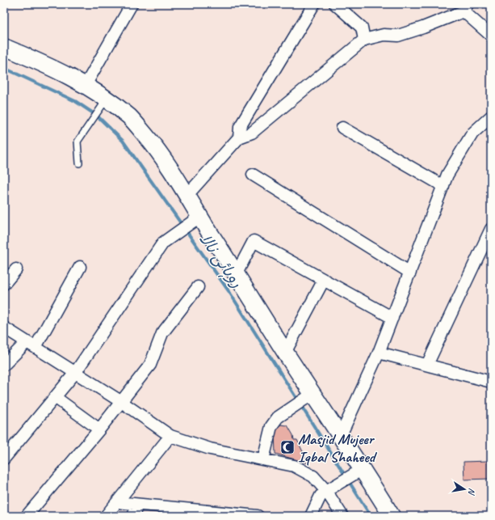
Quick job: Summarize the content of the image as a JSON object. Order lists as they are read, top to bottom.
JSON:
{
  "water": ["روہائی نالا"],
  "places": {
    "mosque": ["Masjid Mujeer Iqbal Shaheed"]
  },
  "north": "right"
}
